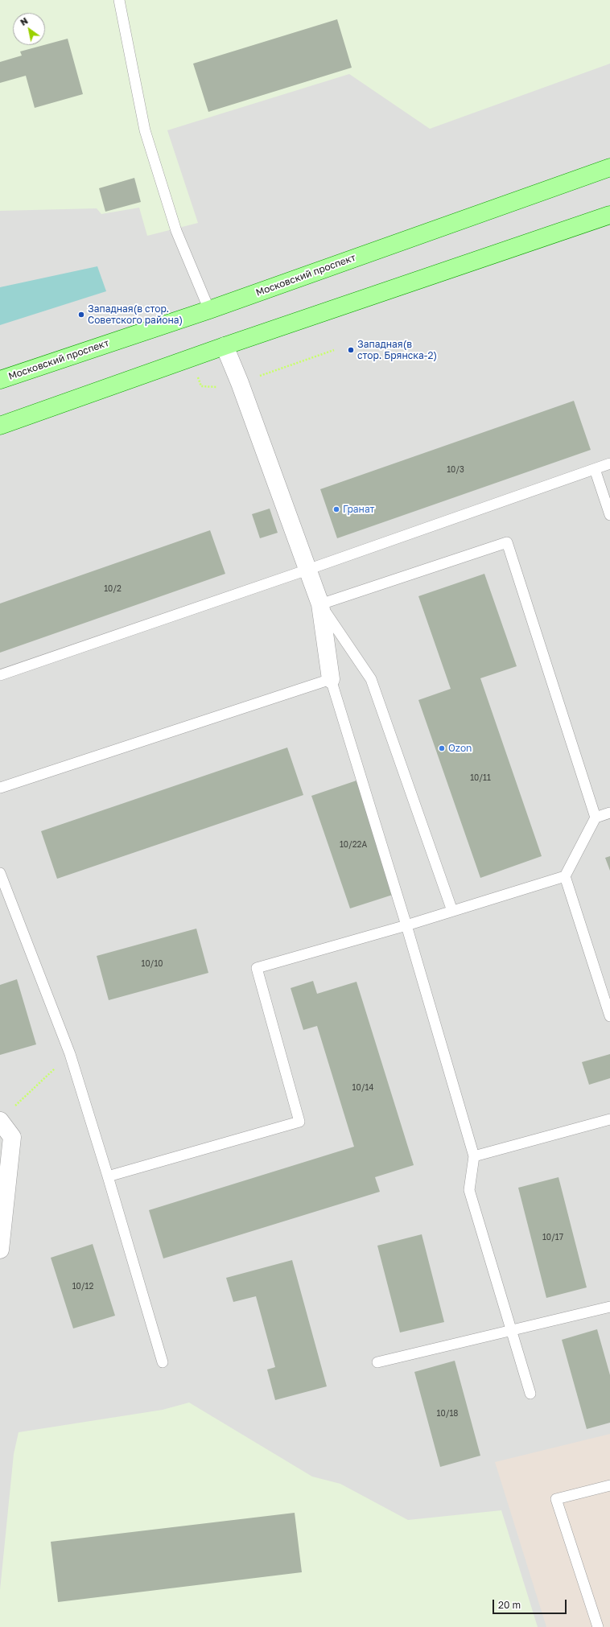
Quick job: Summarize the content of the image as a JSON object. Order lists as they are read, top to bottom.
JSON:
{
  "streets": {
    "main road": ["Московский проспект"]
  },
  "places": [
    "Западная(в стор. Советского района)",
    "Западная(в стор. Брянска-2)",
    "Гранат",
    "Ozon"
  ],
  "house_numbers": [
    "10/3",
    "10/2",
    "10/11",
    "10/22А",
    "10/10",
    "10/14",
    "10/17",
    "10/12",
    "10/18"
  ],
  "scale_bar": "20 m",
  "north": "top left"
}
